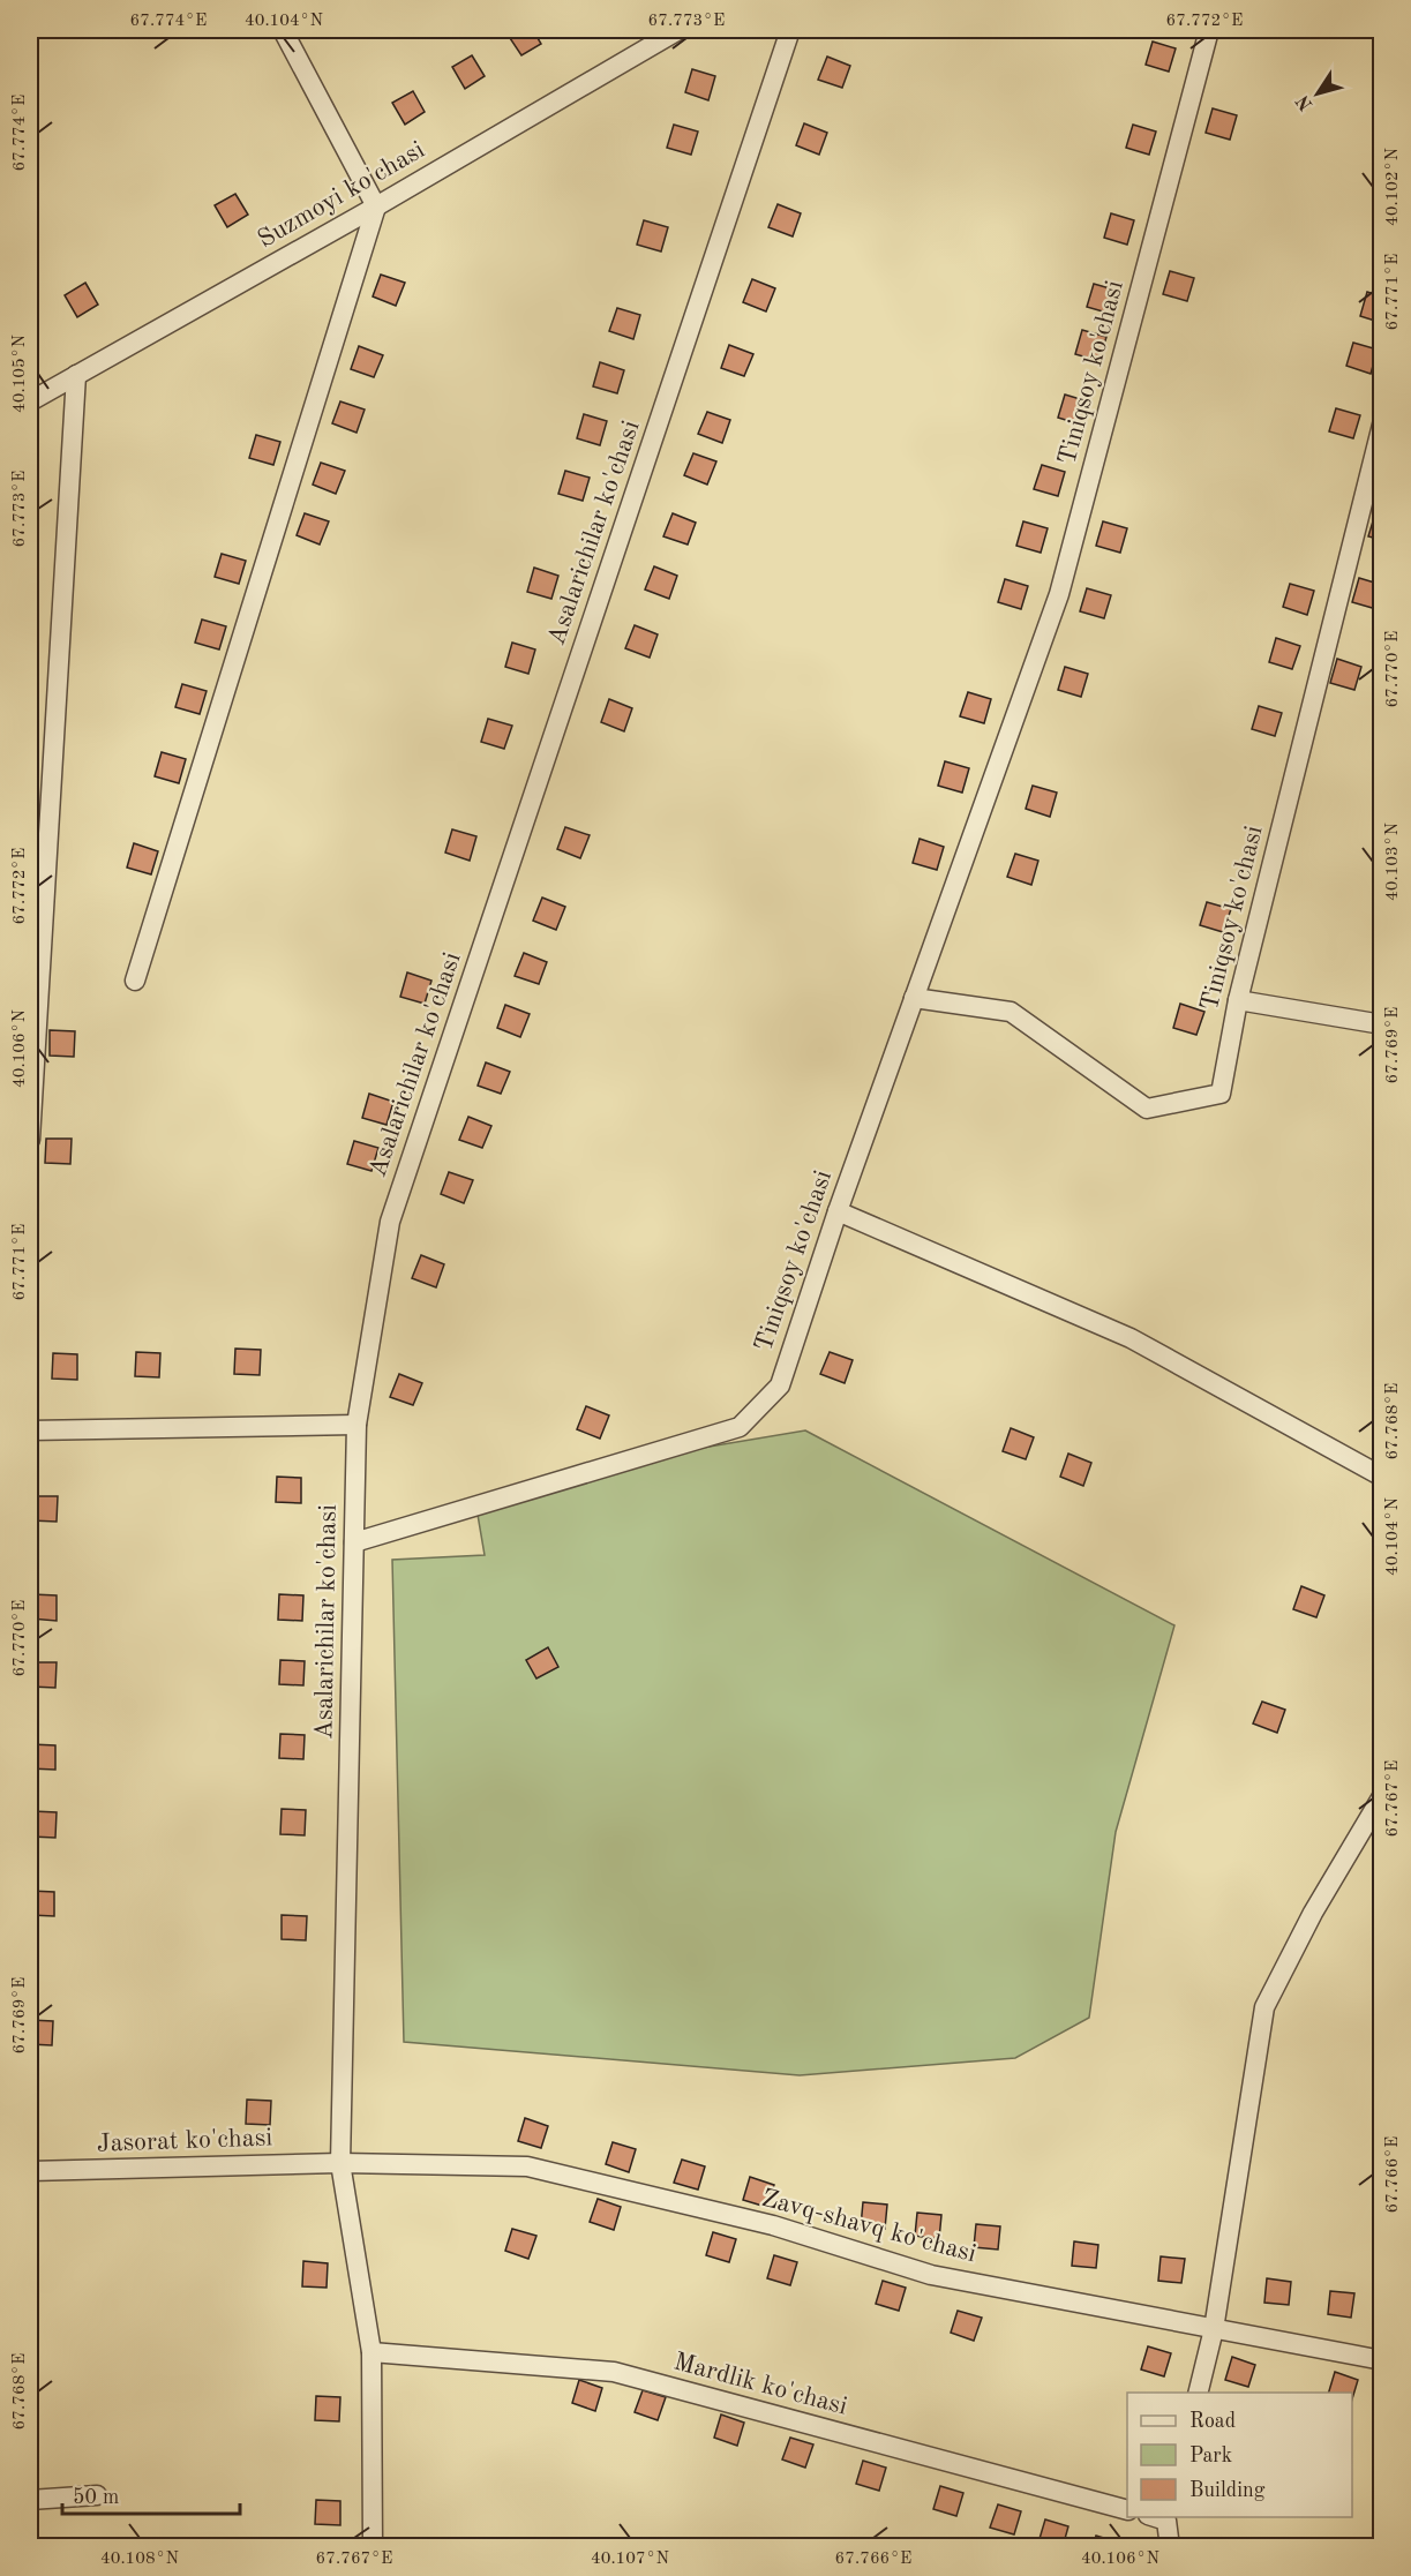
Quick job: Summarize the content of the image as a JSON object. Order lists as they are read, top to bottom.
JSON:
{
  "streets": {
    "street": [
      "Suzmoyi ko'chasi",
      "Tiniqsoy ko'chasi",
      "Asalarichilar ko'chasi",
      "Jasorat ko'chasi",
      "Zavq-shavq ko'chasi",
      "Mardlik ko'chasi"
    ]
  },
  "crossings": [
    ["Tiniqsoy ko'chasi", "Asalarichilar ko'chasi"],
    ["Asalarichilar ko'chasi", "Jasorat ko'chasi"],
    ["Asalarichilar ko'chasi", "Zavq-shavq ko'chasi"],
    ["Asalarichilar ko'chasi", "Mardlik ko'chasi"],
    ["Jasorat ko'chasi", "Zavq-shavq ko'chasi"]
  ],
  "legend": ["Road", "Park", "Building"],
  "scale_bar": "50 m",
  "north": "bottom left",
  "coordinates": [
    "67.774°E",
    "40.104°N",
    "67.773°E",
    "67.772°E",
    "40.102°N",
    "67.771°E",
    "40.105°N",
    "67.770°E",
    "40.103°N",
    "67.769°E",
    "40.106°N",
    "67.768°E",
    "67.767°E",
    "67.766°E",
    "40.108°N",
    "40.107°N"
  ]
}
